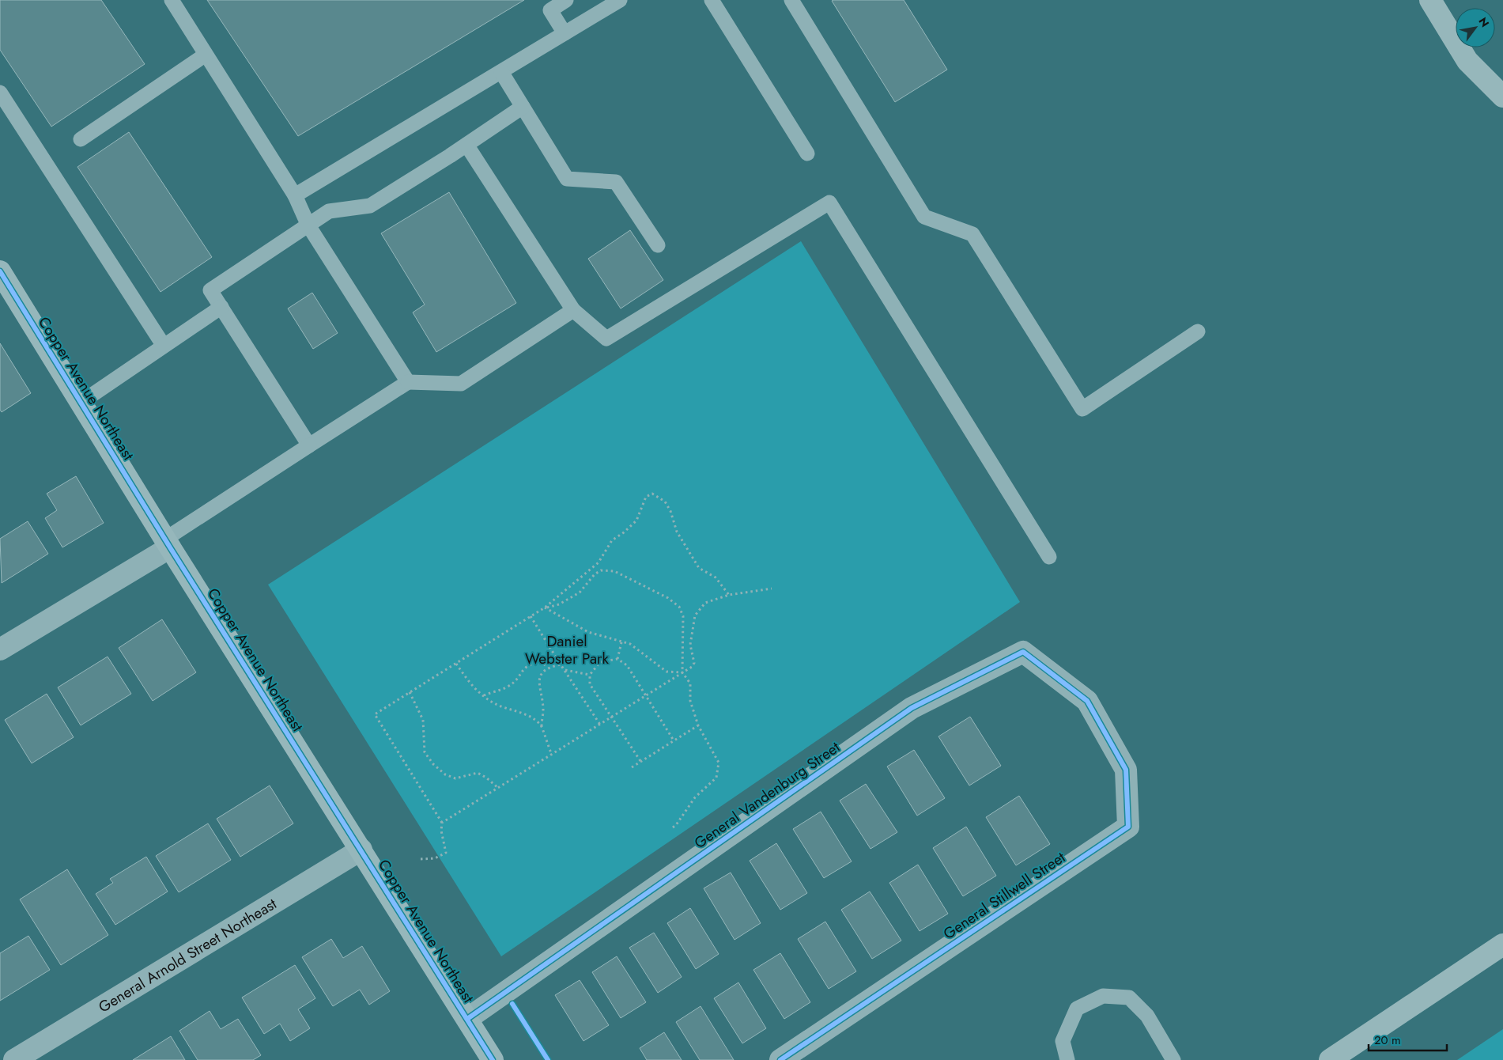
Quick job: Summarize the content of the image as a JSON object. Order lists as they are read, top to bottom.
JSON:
{
  "streets": {
    "street": [
      "Copper Avenue Northeast",
      "General Vandenburg Street",
      "General Stillwell Street",
      "General Arnold Street Northeast"
    ]
  },
  "crossings": [
    ["Copper Avenue Northeast", "General Vandenburg Street"],
    ["Copper Avenue Northeast", "General Arnold Street Northeast"],
    ["General Vandenburg Street", "General Stillwell Street"]
  ],
  "parks": ["Daniel Webster Park"],
  "scale_bar": "20 m",
  "north": "top right"
}
